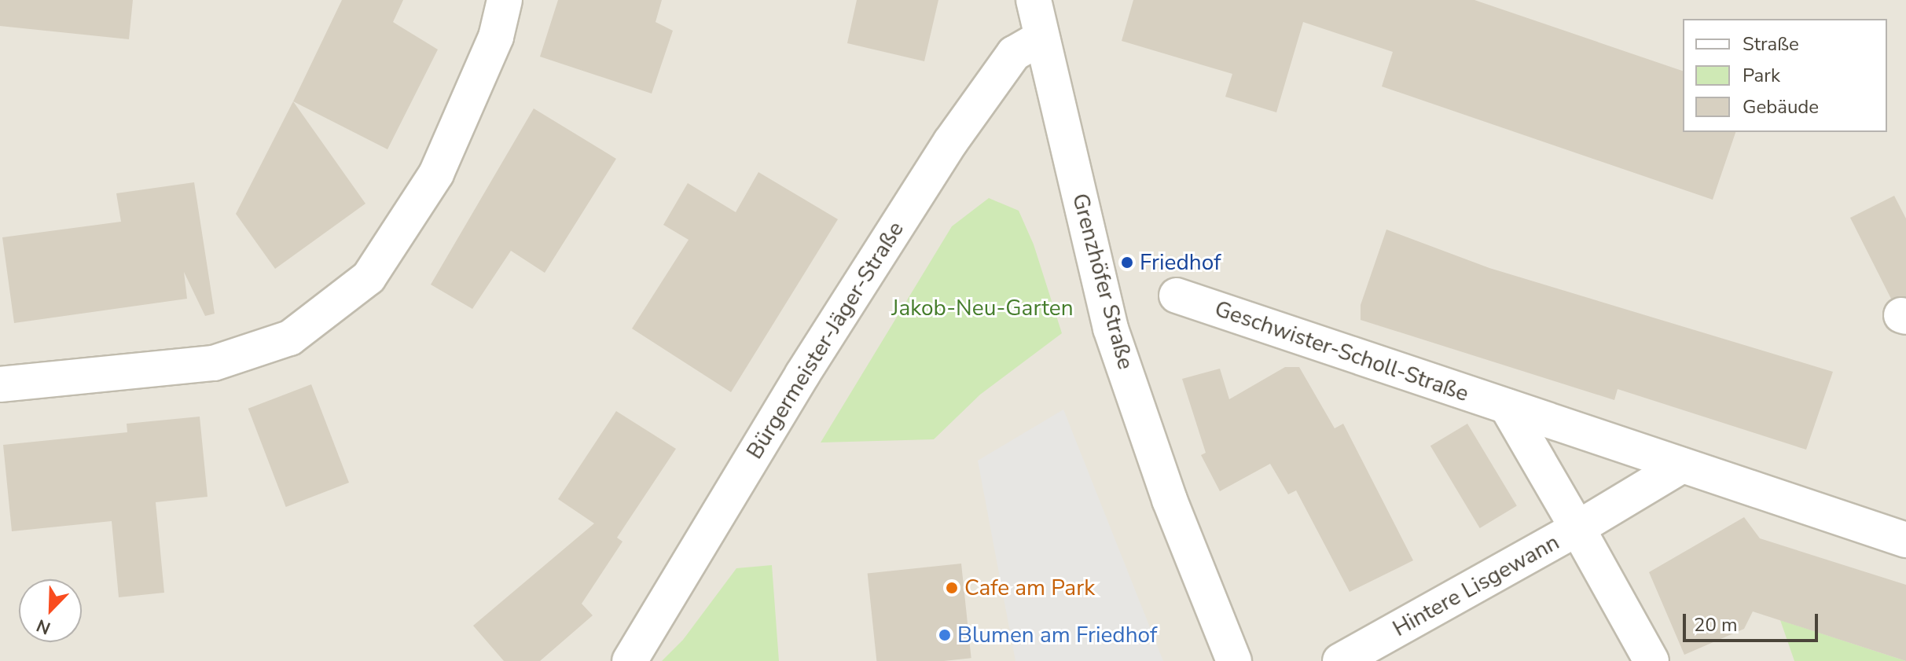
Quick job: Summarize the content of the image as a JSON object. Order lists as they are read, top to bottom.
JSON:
{
  "streets": {
    "street": [
      "Grenzhöfer Straße",
      "Bürgermeister-Jäger-Straße",
      "Geschwister-Scholl-Straße",
      "Hintere Lisgewann"
    ]
  },
  "crossings": [
    ["Grenzhöfer Straße", "Bürgermeister-Jäger-Straße"]
  ],
  "parks": ["Jakob-Neu-Garten"],
  "places": ["Friedhof", "Cafe am Park", "Blumen am Friedhof"],
  "legend": ["Straße", "Park", "Gebäude"],
  "scale_bar": "20 m",
  "north": "bottom left"
}
